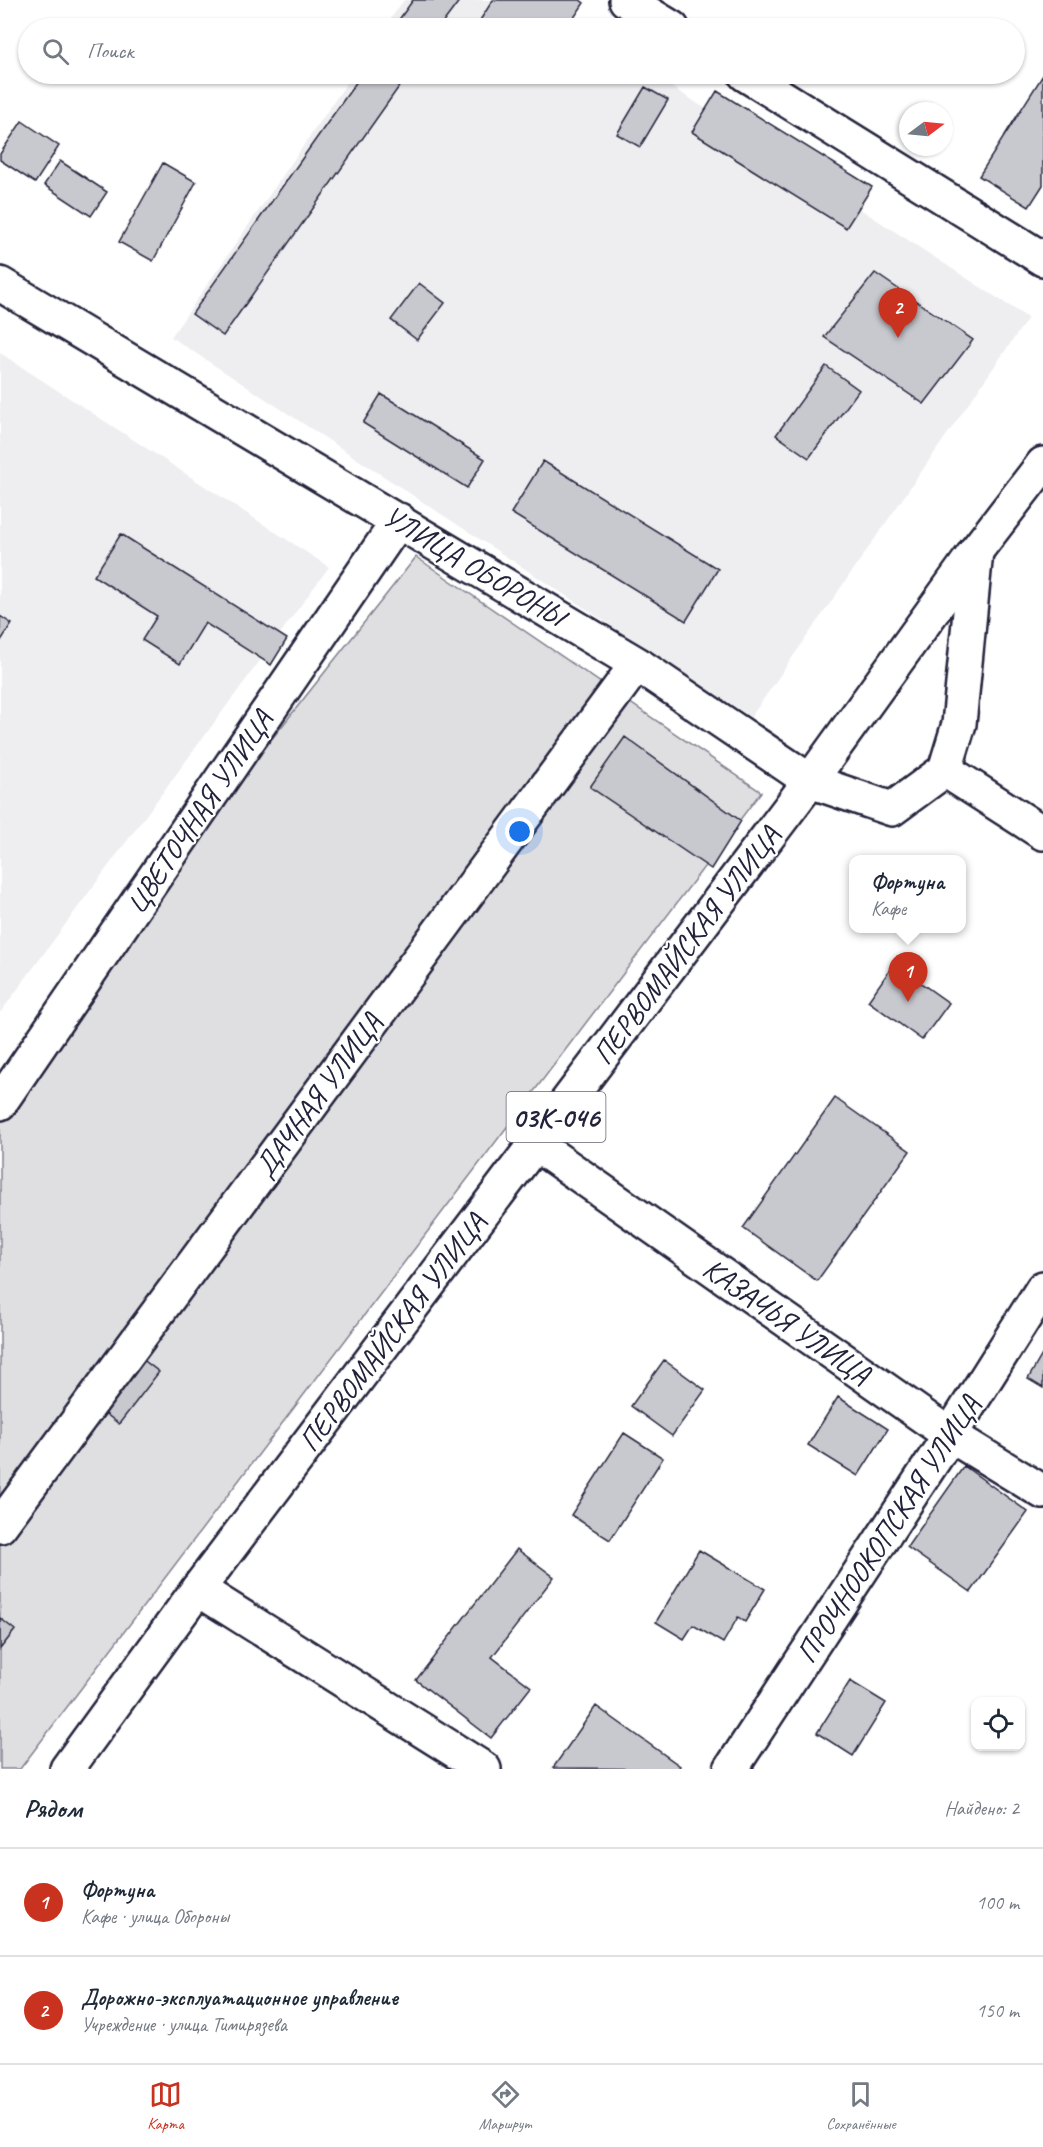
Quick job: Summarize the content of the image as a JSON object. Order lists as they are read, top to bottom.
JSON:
{
  "streets": {
    "street": [
      "УЛИЦА ОБОРОНЫ",
      "ЦВЕТОЧНАЯ УЛИЦА",
      "ПЕРВОМАЙСКАЯ УЛИЦА",
      "ДАЧНАЯ УЛИЦА",
      "03К-046",
      "КАЗАЧЬЯ УЛИЦА",
      "ПРОЧНООКОПСКАЯ УЛИЦА"
    ]
  },
  "crossings": [
    ["УЛИЦА ОБОРОНЫ", "ЦВЕТОЧНАЯ УЛИЦА"],
    ["УЛИЦА ОБОРОНЫ", "ПЕРВОМАЙСКАЯ УЛИЦА"],
    ["УЛИЦА ОБОРОНЫ", "ДАЧНАЯ УЛИЦА"],
    ["ПЕРВОМАЙСКАЯ УЛИЦА", "КАЗАЧЬЯ УЛИЦА"],
    ["КАЗАЧЬЯ УЛИЦА", "ПРОЧНООКОПСКАЯ УЛИЦА"]
  ],
  "north": "right",
  "page": {
    "search": "Поиск",
    "pins": ["2", "1"],
    "popup": ["Фортуна", "Кафе"],
    "heading": ["Рядом", "Найдено: 2"],
    "list": [
      {
        "mark": "1",
        "name": "Фортуна",
        "note": "Кафе · улица Обороны",
        "value": "100 m"
      },
      {
        "mark": "2",
        "name": "Дорожно-эксплуатационное управление",
        "note": "Учреждение · улица Тимирязева",
        "value": "150 m"
      }
    ],
    "nav": ["Карта", "Маршрут", "Сохранённые"]
  }
}
